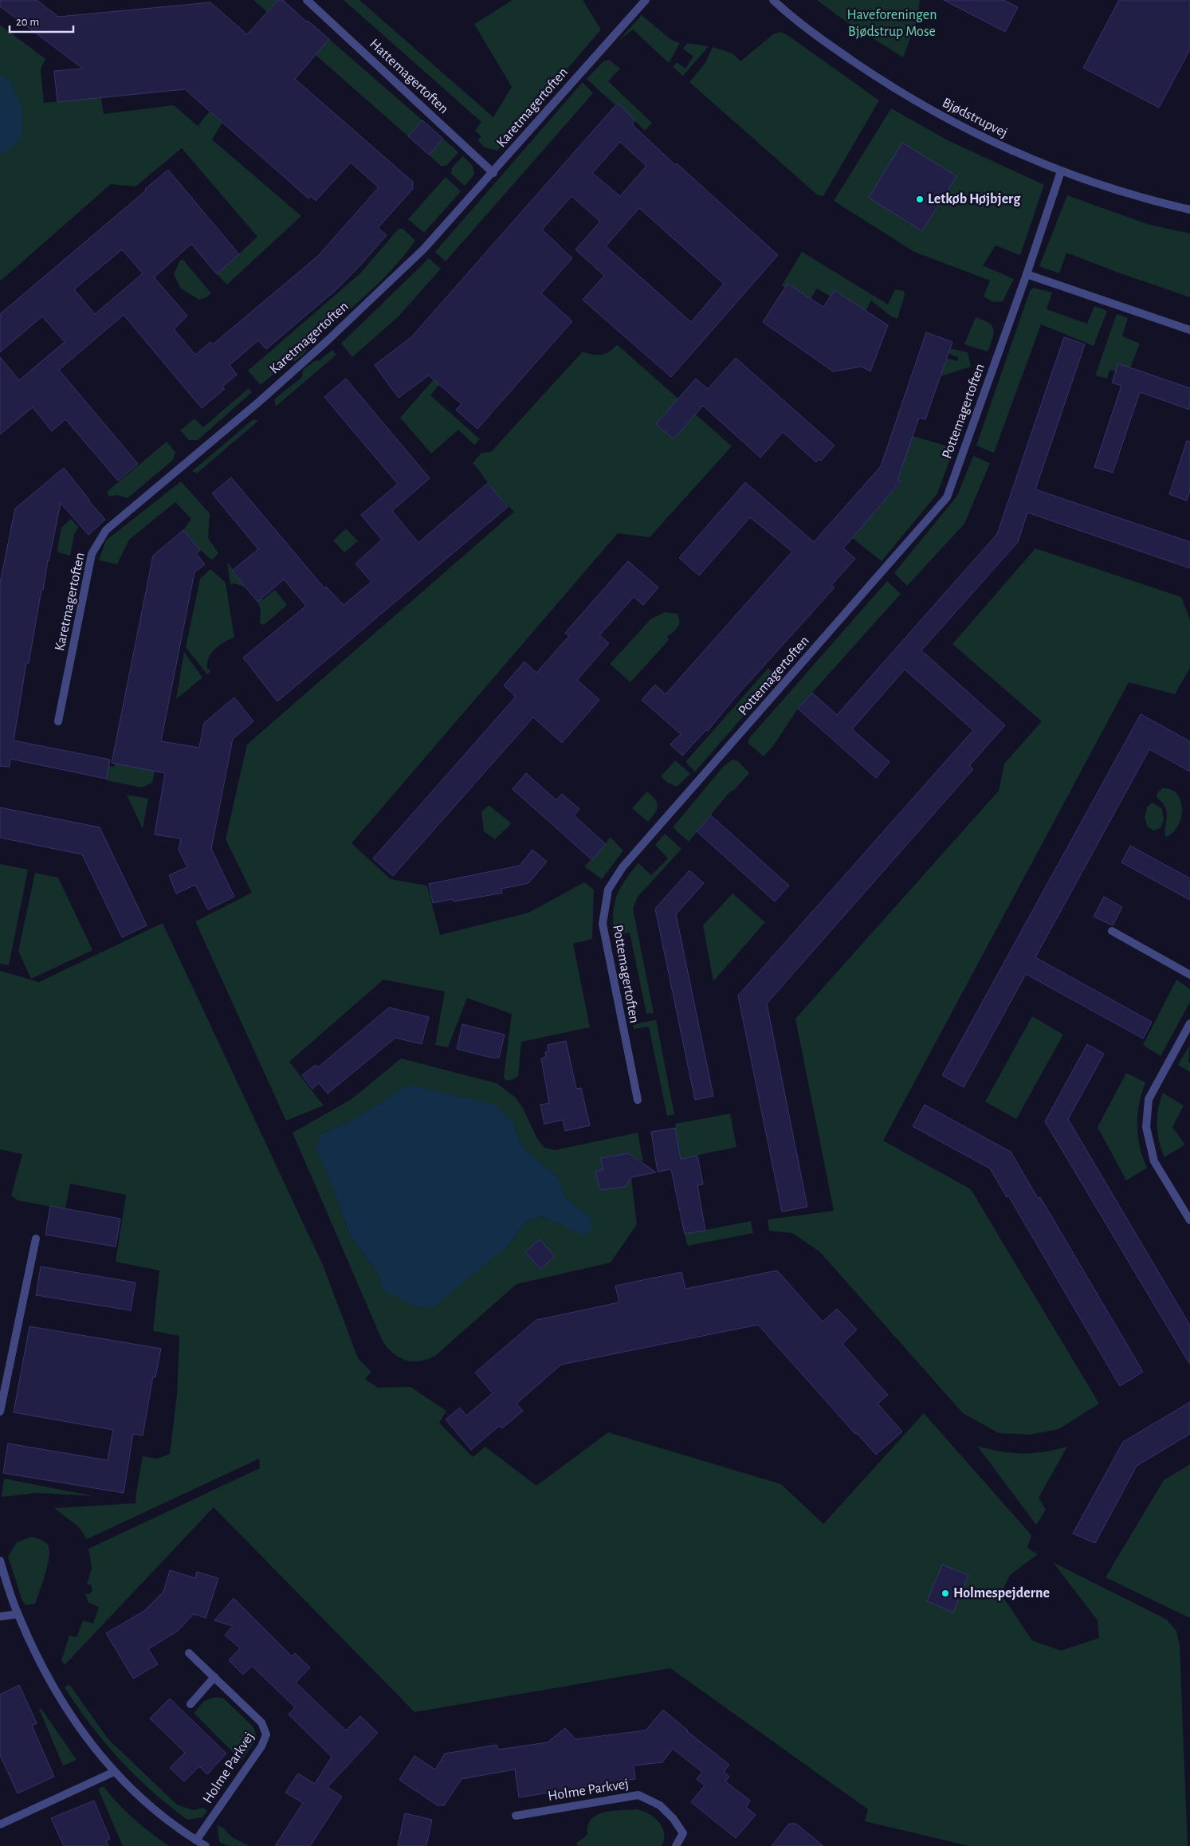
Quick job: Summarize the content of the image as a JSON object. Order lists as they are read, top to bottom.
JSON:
{
  "streets": {
    "street": [
      "Hattemagertoften",
      "Karetmagertoften",
      "Bjødstrupvej",
      "Pottemagertoften",
      "Holme Parkvej"
    ]
  },
  "crossings": [
    ["Hattemagertoften", "Karetmagertoften"],
    ["Bjødstrupvej", "Pottemagertoften"]
  ],
  "parks": ["Haveforeningen Bjødstrup Mose"],
  "places": ["Letkøb Højbjerg", "Holmespejderne"],
  "scale_bar": "20 m"
}
